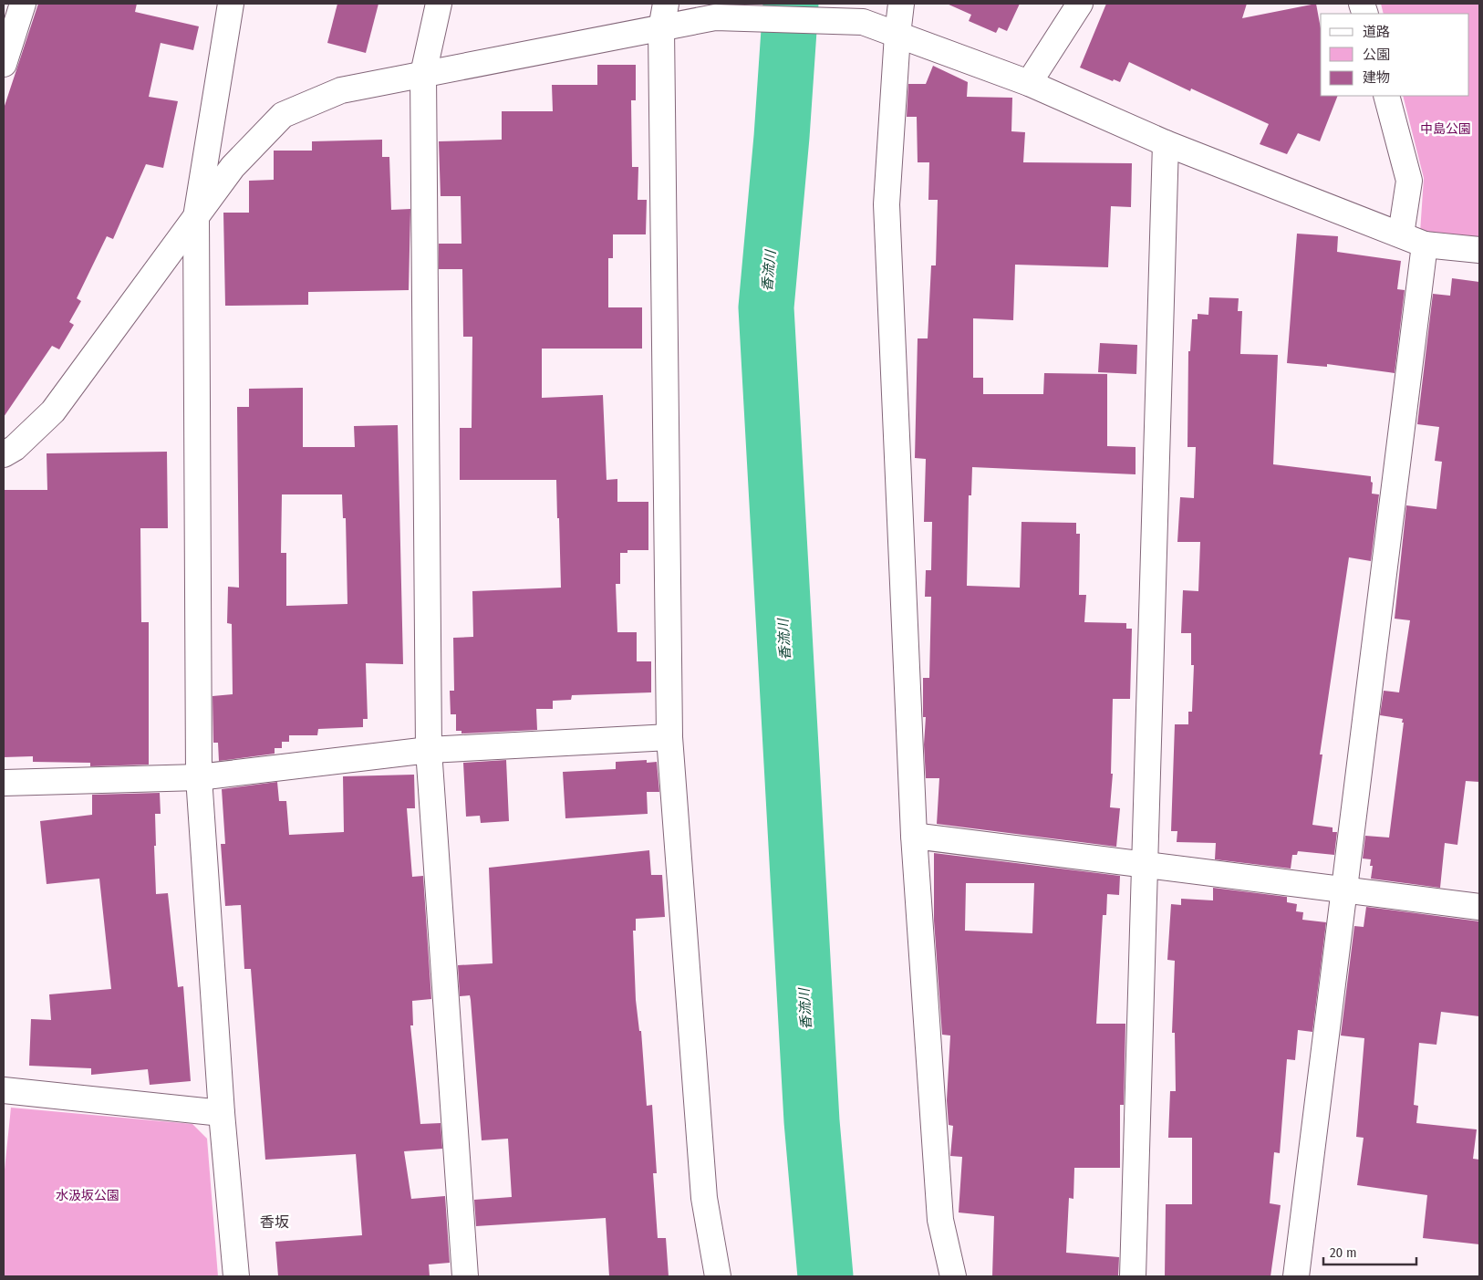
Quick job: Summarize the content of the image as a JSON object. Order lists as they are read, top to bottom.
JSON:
{
  "districts": ["香坂"],
  "water": ["香流川"],
  "parks": ["中島公園", "水汲坂公園"],
  "legend": ["道路", "公園", "建物"],
  "scale_bar": "20 m"
}
